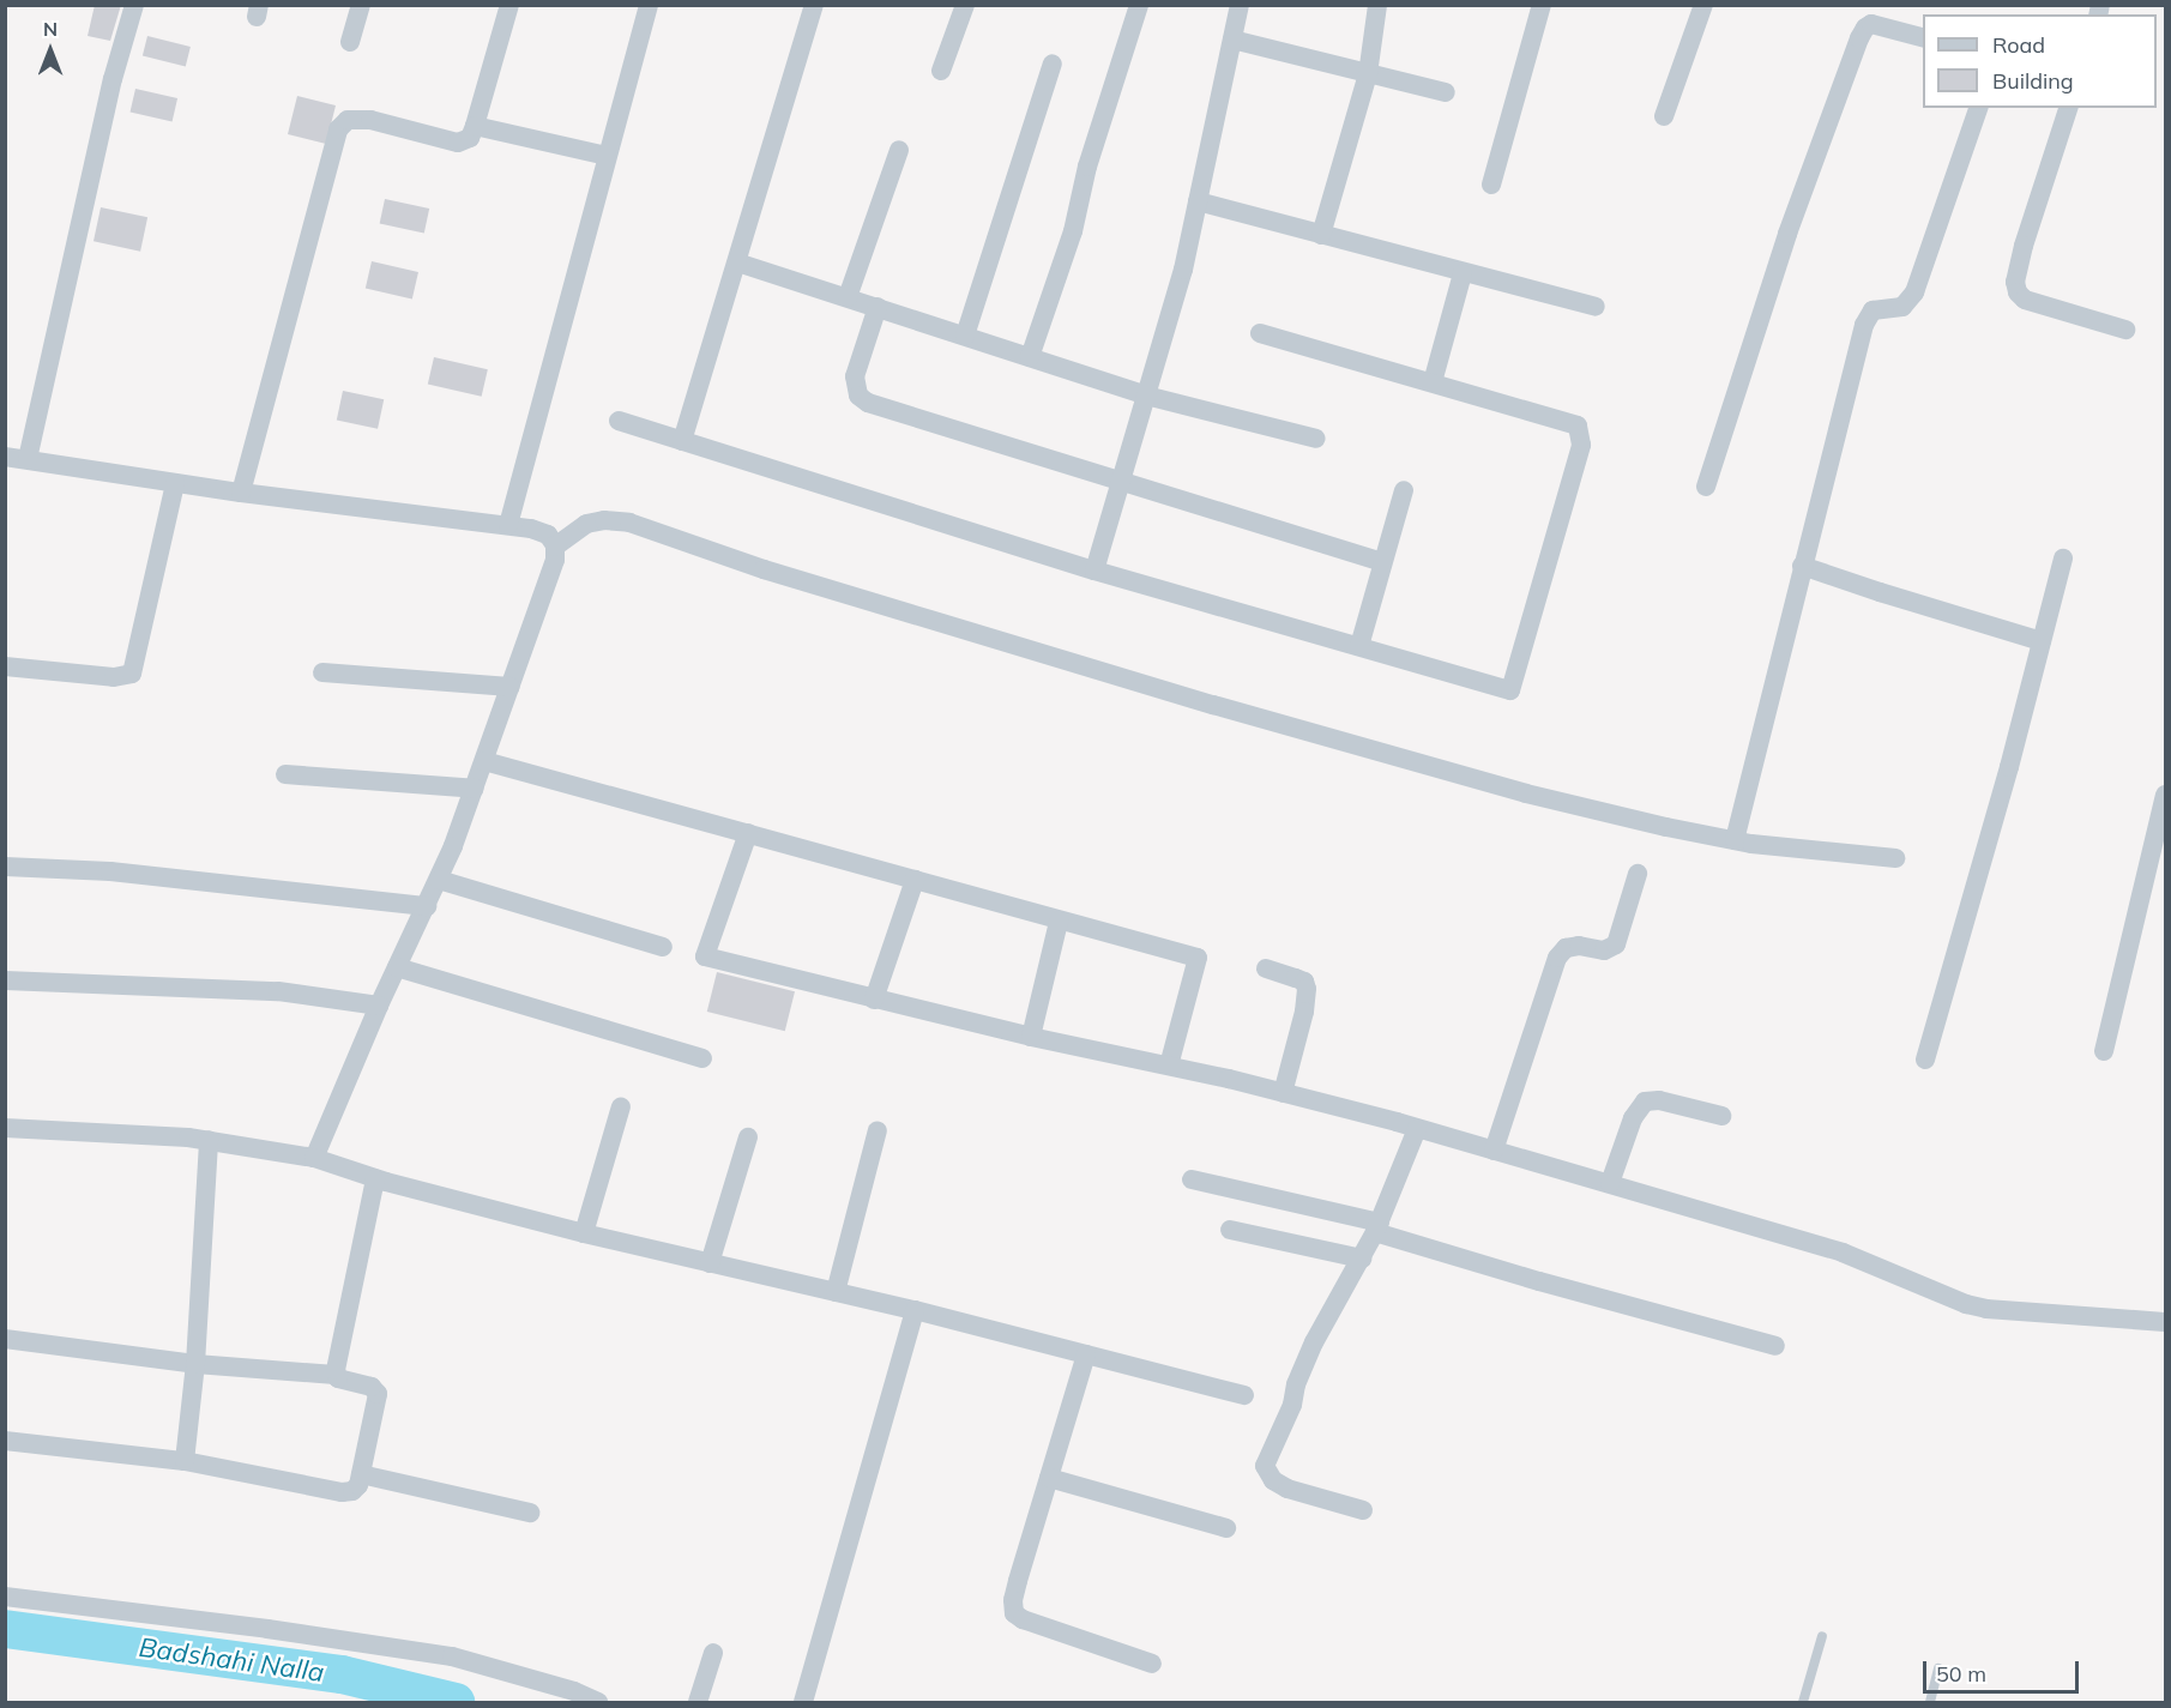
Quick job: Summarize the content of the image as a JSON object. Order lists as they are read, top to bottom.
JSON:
{
  "water": ["Badshahi Nalla"],
  "legend": ["Road", "Building"],
  "scale_bar": "50 m",
  "north": "top"
}
